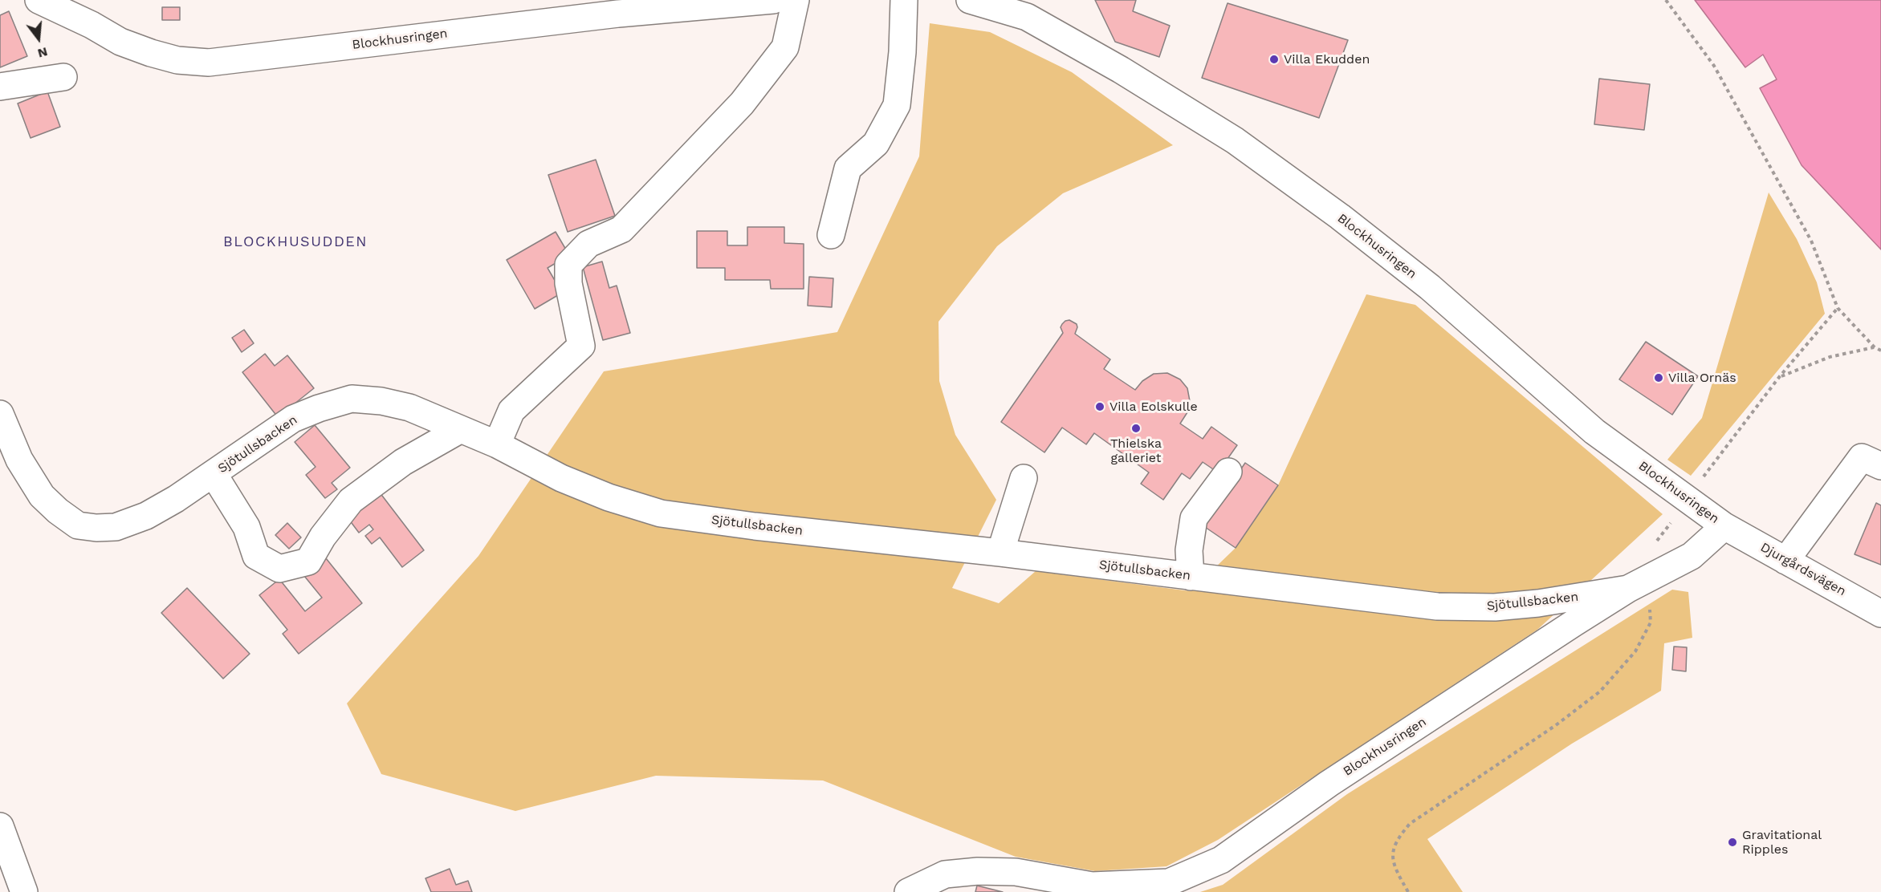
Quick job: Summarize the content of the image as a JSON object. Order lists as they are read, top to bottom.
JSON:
{
  "streets": {
    "street": ["Blockhusringen", "Sjötullsbacken", "Djurgårdsvägen"]
  },
  "crossings": [
    ["Blockhusringen", "Sjötullsbacken"],
    ["Blockhusringen", "Djurgårdsvägen"]
  ],
  "districts": ["BLOCKHUSUDDEN"],
  "places": [
    "Villa Ekudden",
    "Villa Ornäs",
    "Villa Eolskulle",
    "Thielska galleriet",
    "Gravitational Ripples"
  ],
  "north": "bottom"
}
